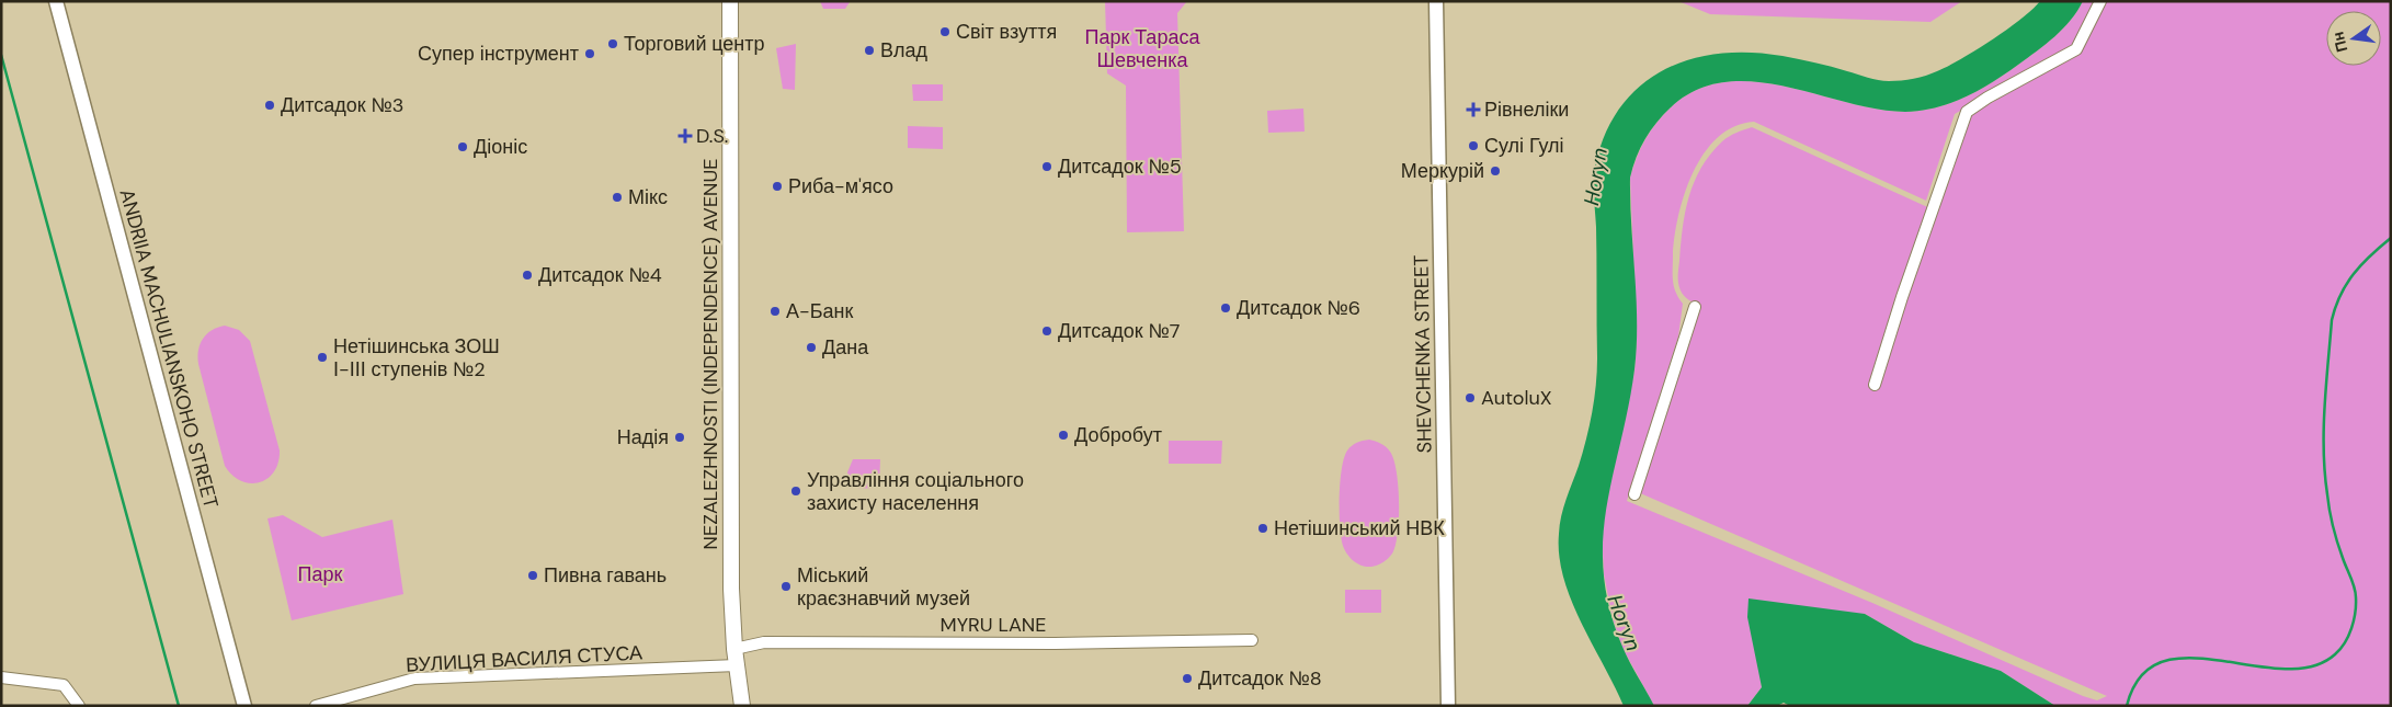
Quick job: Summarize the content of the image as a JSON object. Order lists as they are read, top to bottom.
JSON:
{
  "streets": {
    "main road": ["NEZALEZHNOSTI (INDEPENDENCE) AVENUE"],
    "street": [
      "ANDRIIA MACHULIANSKOHO STREET",
      "SHEVCHENKA STREET",
      "MYRU LANE",
      "ВУЛИЦЯ ВАСИЛЯ СТУСА"
    ]
  },
  "crossings": [
    ["NEZALEZHNOSTI (INDEPENDENCE) AVENUE", "MYRU LANE"],
    ["NEZALEZHNOSTI (INDEPENDENCE) AVENUE", "ВУЛИЦЯ ВАСИЛЯ СТУСА"]
  ],
  "water": ["Horyn"],
  "parks": ["Парк Тараса Шевченка", "Парк"],
  "places": {
    "other": [
      "Світ взуття",
      "Торговий центр",
      "Влад",
      "Супер інструмент",
      "Дитсадок №3",
      "Сулі Гулі",
      "Діоніс",
      "Дитсадок №5",
      "Меркурій",
      "Риба-м'ясо",
      "Мікс",
      "Дитсадок №4",
      "Дитсадок №6",
      "А-Банк",
      "Дитсадок №7",
      "Дана",
      "Нетішинська ЗОШ І-ІІІ ступенів №2",
      "AutoluX",
      "Добробут",
      "Надія",
      "Управління соціального захисту населення",
      "Нетішинський НВК",
      "Пивна гавань",
      "Міський краєзнавчий музей",
      "Дитсадок №8"
    ],
    "health": ["Рівнеліки", "D.S."]
  },
  "north": "left"
}
